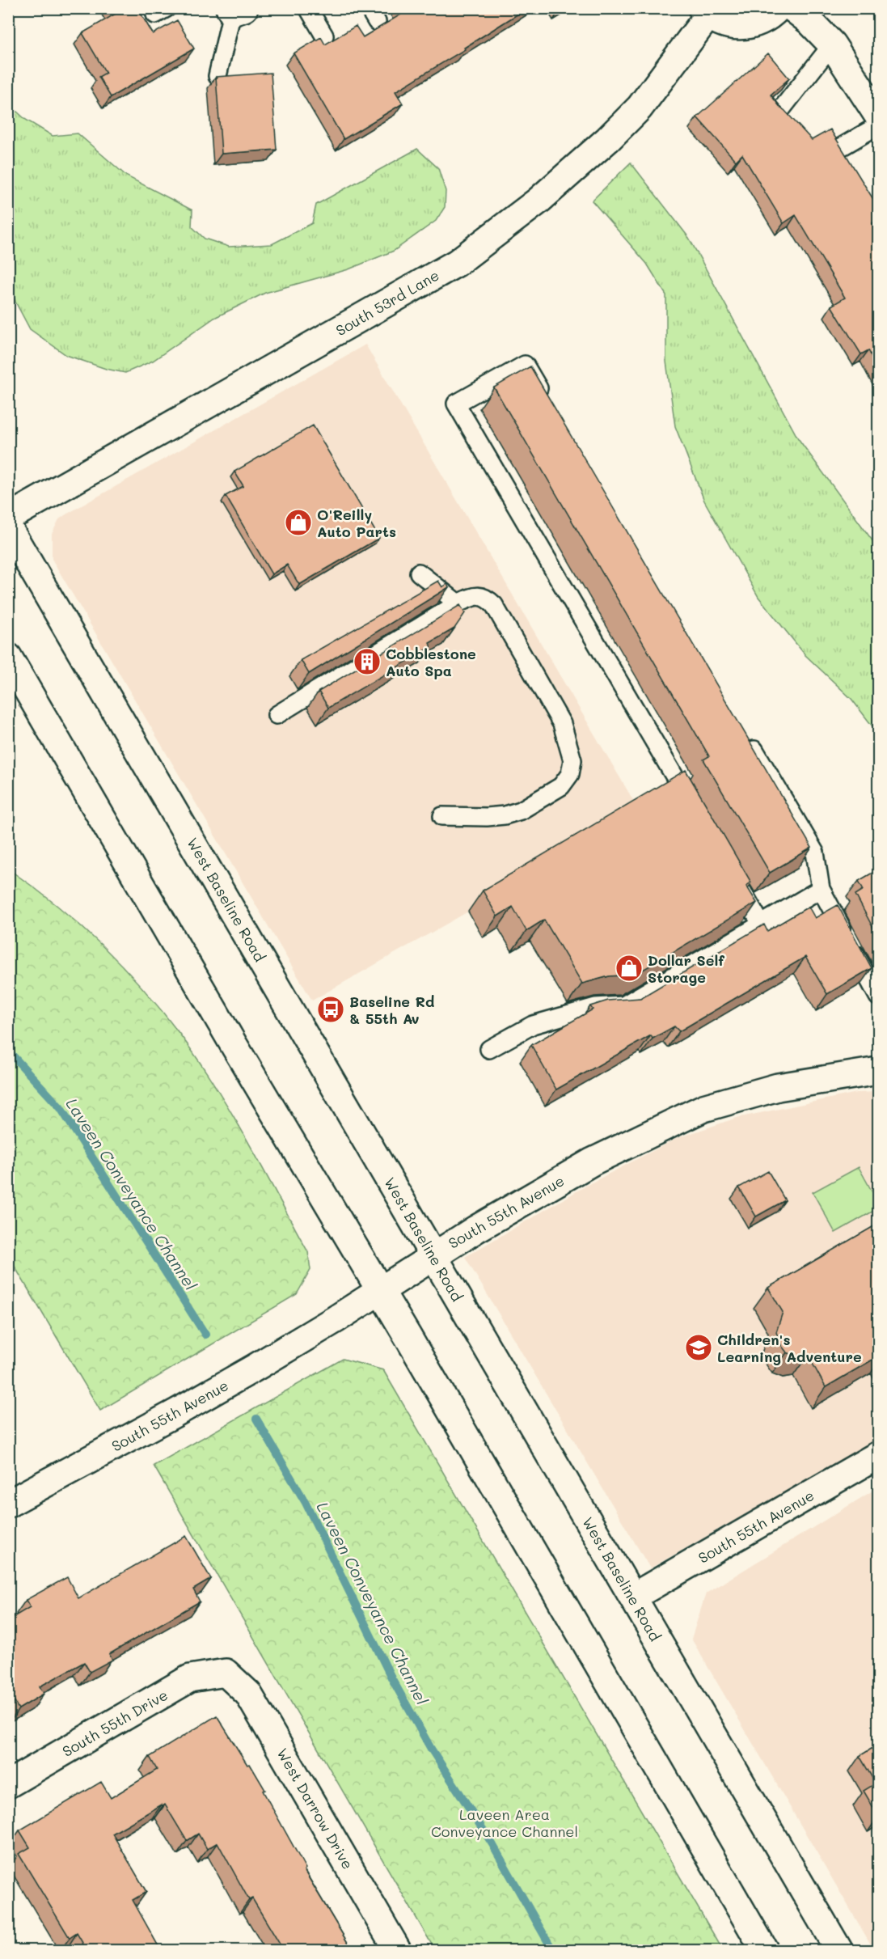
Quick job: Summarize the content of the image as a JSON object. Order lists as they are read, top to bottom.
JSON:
{
  "streets": {
    "main road": [
      "South 53rd Lane",
      "West Baseline Road",
      "South 55th Avenue",
      "South 55th Drive",
      "West Darrow Drive"
    ]
  },
  "crossings": [
    ["West Baseline Road", "South 55th Avenue"],
    ["South 55th Drive", "West Darrow Drive"]
  ],
  "water": ["Laveen Conveyance Channel"],
  "parks": ["Laveen Area Conveyance Channel"],
  "places": {
    "shop": ["O'Reilly Auto Parts", "Dollar Self Storage"],
    "building": ["Cobblestone Auto Spa"],
    "bus stop": ["Baseline Rd & 55th Av"],
    "school or university": ["Children's Learning Adventure"]
  }
}
